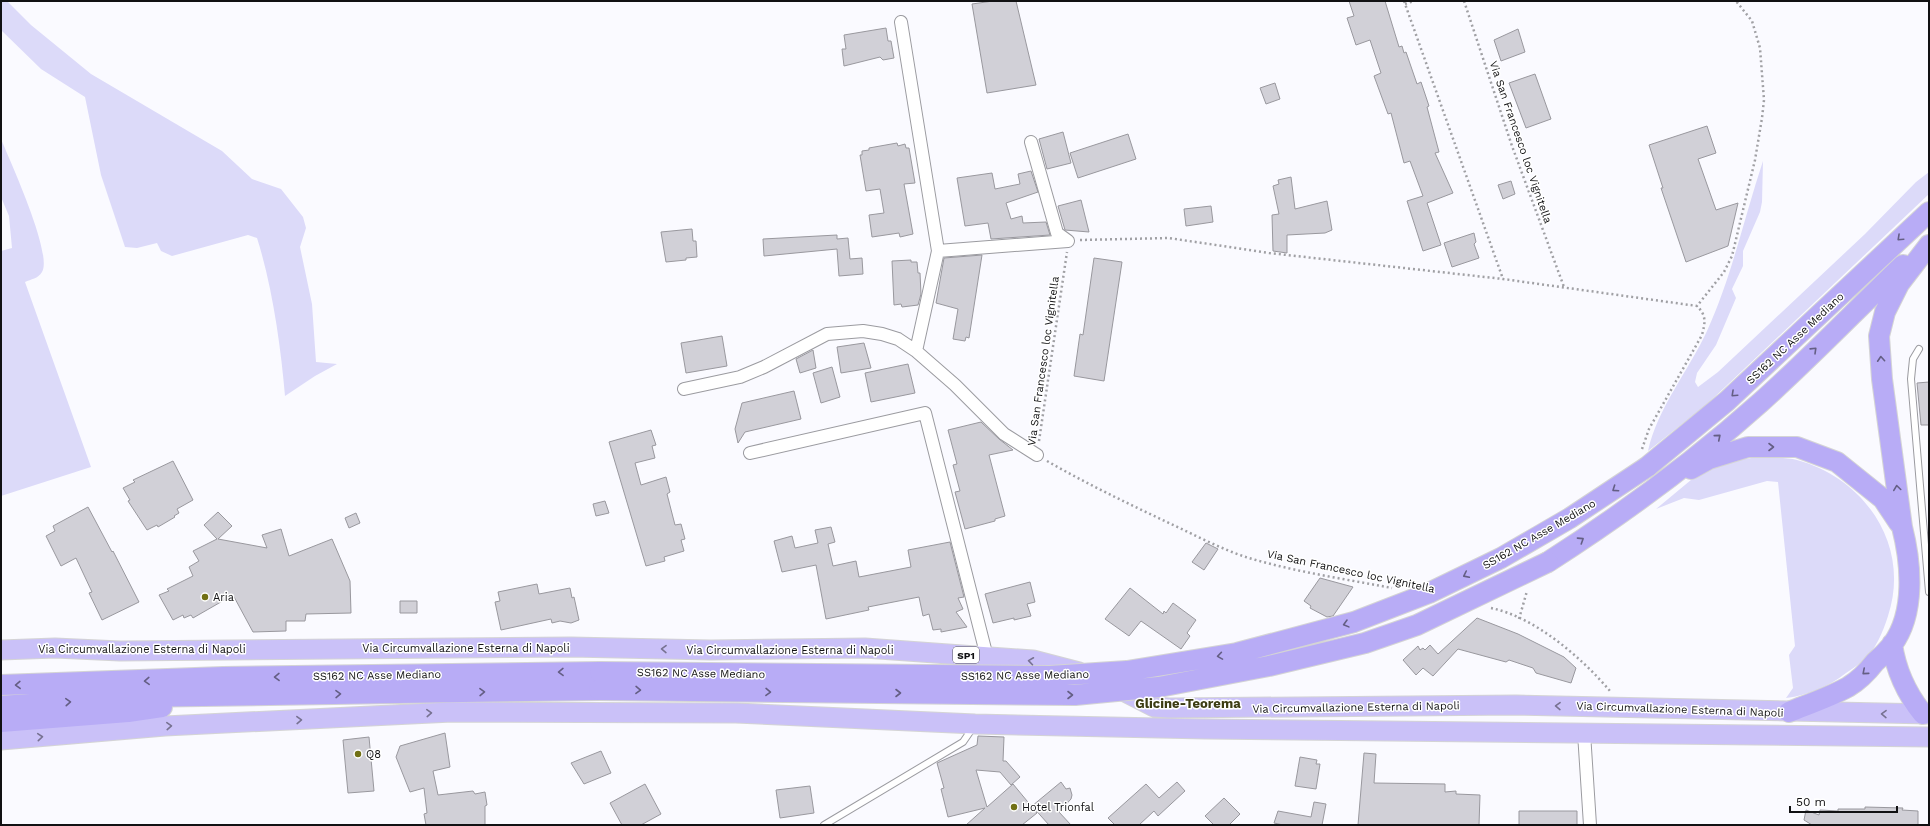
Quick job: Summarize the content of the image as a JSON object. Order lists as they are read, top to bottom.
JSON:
{
  "streets": {
    "highway": ["SS162 NC Asse Mediano"],
    "main road": ["Via Circumvallazione Esterna di Napoli", "SP1"],
    "path": ["Via San Francesco loc Vignitella"]
  },
  "districts": ["Glicine-Teorema"],
  "places": ["Aria", "Q8", "Hotel Trionfal"],
  "scale_bar": "50 m"
}
